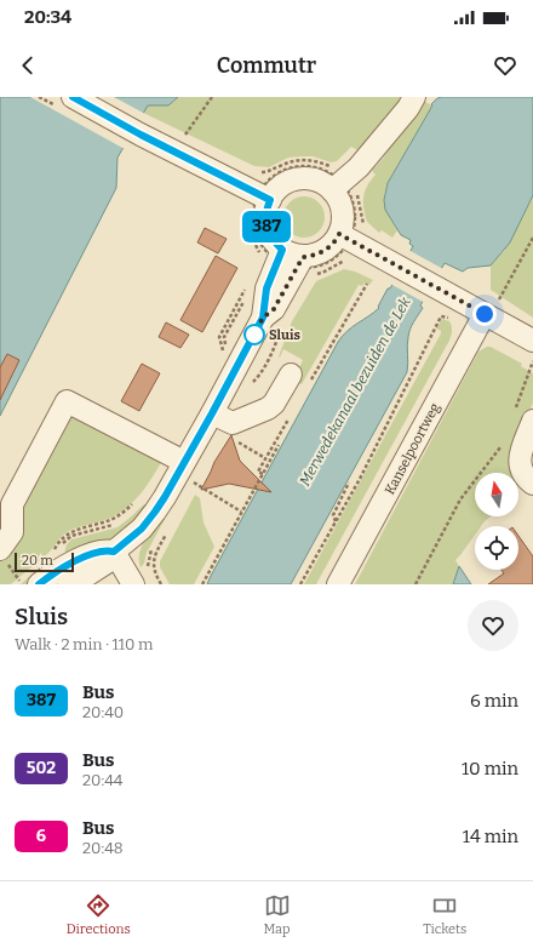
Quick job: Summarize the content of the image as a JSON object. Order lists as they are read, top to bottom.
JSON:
{
  "streets": {
    "street": ["Kanselpoortweg"]
  },
  "water": ["Merwedekanaal bezuiden de Lek"],
  "places": ["Sluis"],
  "lines": ["bus line 387"],
  "scale_bar": "20 m",
  "north": "top",
  "page": {
    "status": "20:34",
    "header": "Commutr",
    "on_map": "387",
    "scale": "20 m",
    "heading": ["Sluis", "Walk · 2 min · 110 m"],
    "list": [
      {
        "mark": "387",
        "name": "Bus",
        "note": "20:40",
        "value": "6 min"
      },
      {
        "mark": "502",
        "name": "Bus",
        "note": "20:44",
        "value": "10 min"
      },
      {
        "mark": "6",
        "name": "Bus",
        "note": "20:48",
        "value": "14 min"
      }
    ],
    "tabs": ["Directions", "Map", "Tickets"]
  }
}
